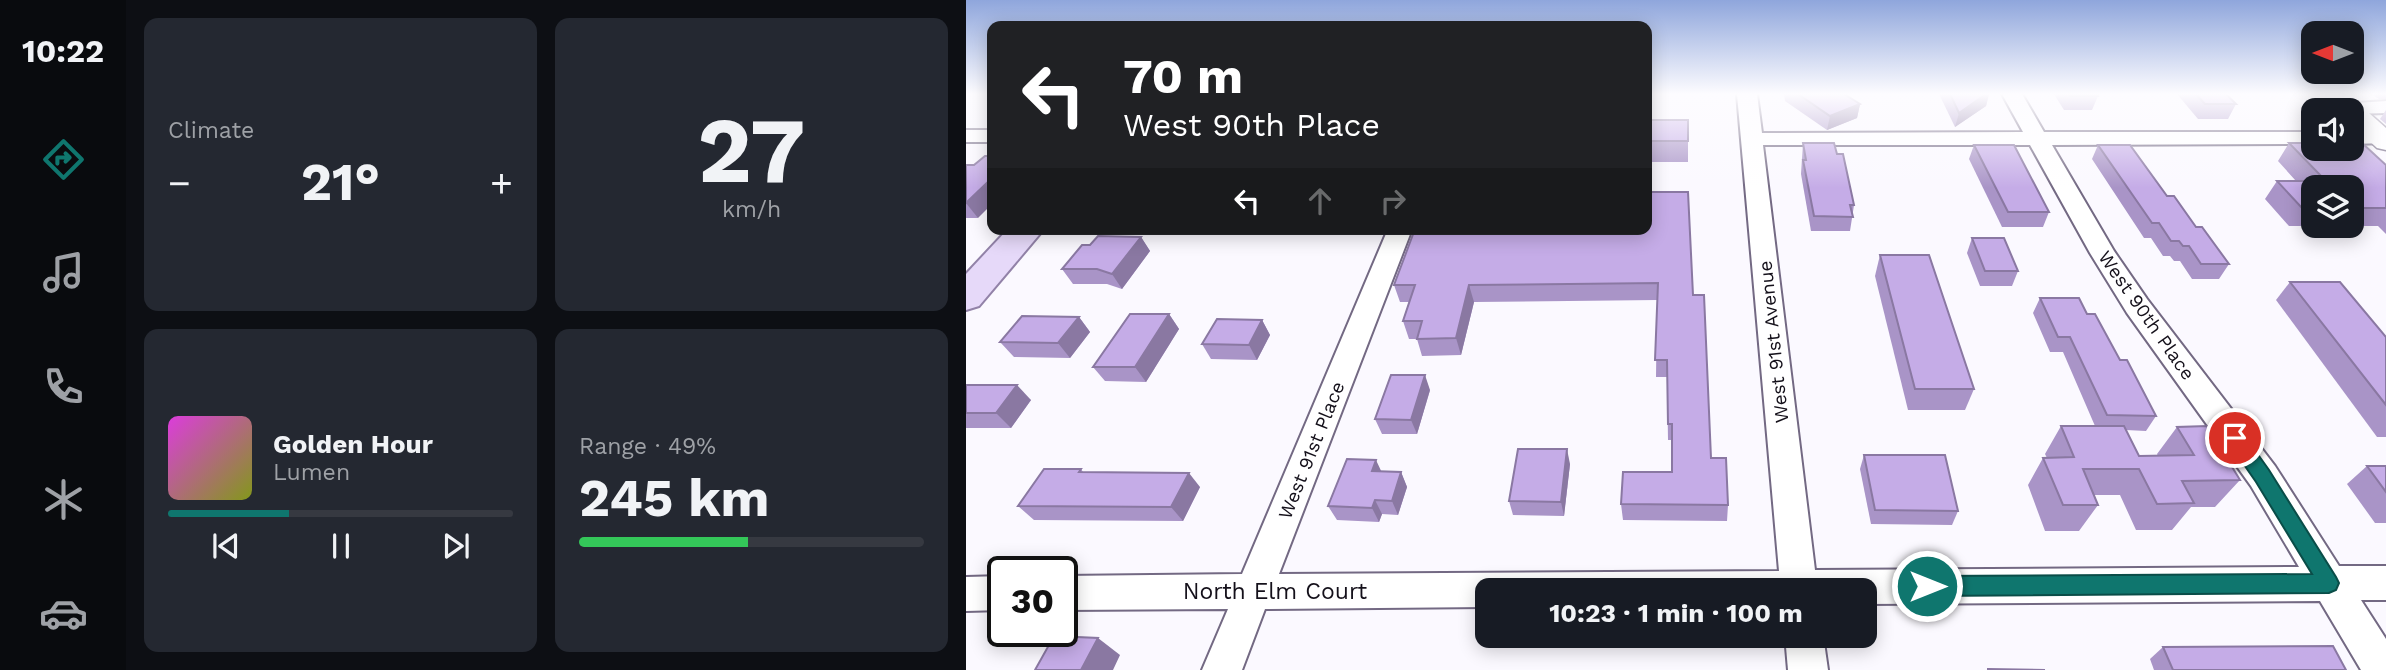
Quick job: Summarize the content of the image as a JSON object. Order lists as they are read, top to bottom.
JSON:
{
  "streets": {
    "street": [
      "West 90th Place",
      "West 91st Avenue",
      "West 91st Place",
      "North Elm Court"
    ]
  },
  "crossings": [
    ["West 91st Place", "North Elm Court"]
  ],
  "north": "left",
  "page": {
    "tabs": "10:22",
    "tile": [
      "Climate",
      ["27", "km/h"],
      ["Range · 49%", "245 km"]
    ],
    "turn": ["70 m", "West 90th Place"],
    "heat": ["−", "21°", "+"],
    "song": ["Golden Hour", "Lumen"],
    "limit": "30",
    "trip": "10:23 · 1 min · 100 m"
  }
}
